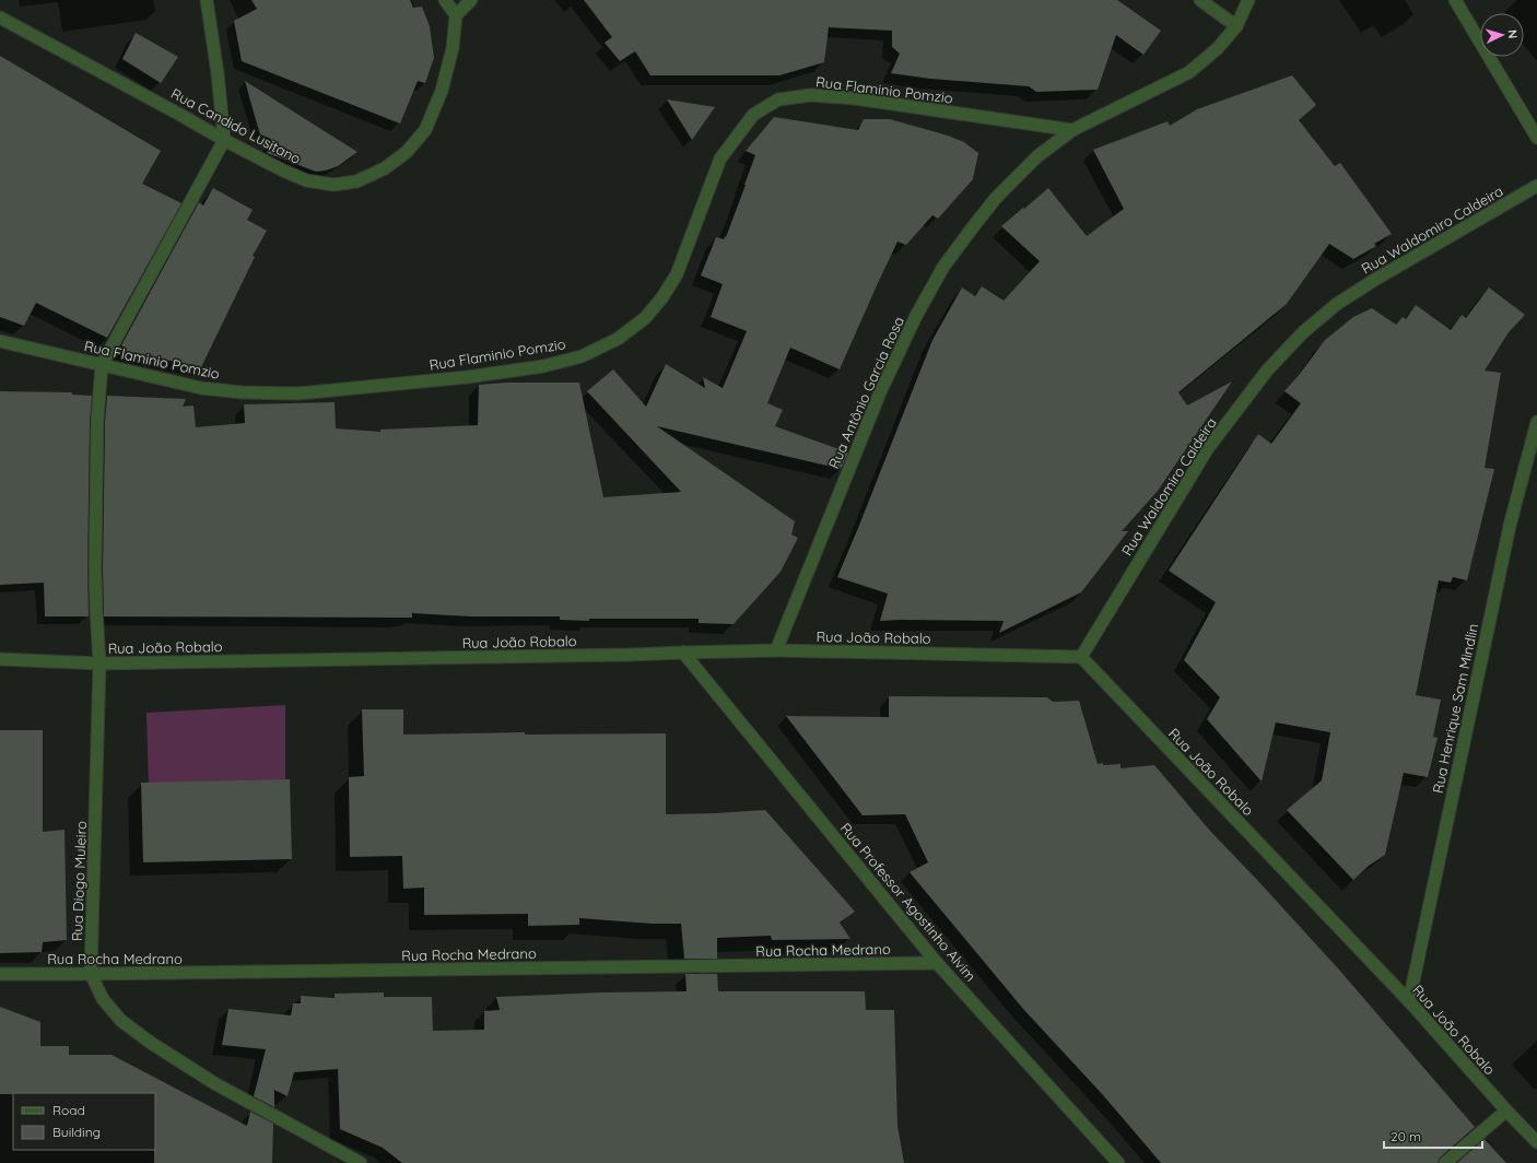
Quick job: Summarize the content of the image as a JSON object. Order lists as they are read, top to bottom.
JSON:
{
  "streets": {
    "street": [
      "Rua Flaminio Pomzio",
      "Rua Candido Lusitano",
      "Rua Waldomiro Caldeira",
      "Rua Antônio Garcia Rosa",
      "Rua João Robalo",
      "Rua Henrique Sam Mindlin",
      "Rua Diogo Muleiro",
      "Rua Professor Agostinho Alvim",
      "Rua Rocha Medrano"
    ]
  },
  "crossings": [
    ["Rua Flaminio Pomzio", "Rua Antônio Garcia Rosa"],
    ["Rua Flaminio Pomzio", "Rua Diogo Muleiro"],
    ["Rua Waldomiro Caldeira", "Rua João Robalo"],
    ["Rua Antônio Garcia Rosa", "Rua João Robalo"],
    ["Rua João Robalo", "Rua Henrique Sam Mindlin"],
    ["Rua João Robalo", "Rua Diogo Muleiro"],
    ["Rua João Robalo", "Rua Professor Agostinho Alvim"],
    ["Rua Diogo Muleiro", "Rua Rocha Medrano"],
    ["Rua Professor Agostinho Alvim", "Rua Rocha Medrano"]
  ],
  "legend": ["Road", "Building"],
  "scale_bar": "20 m",
  "north": "right"
}
